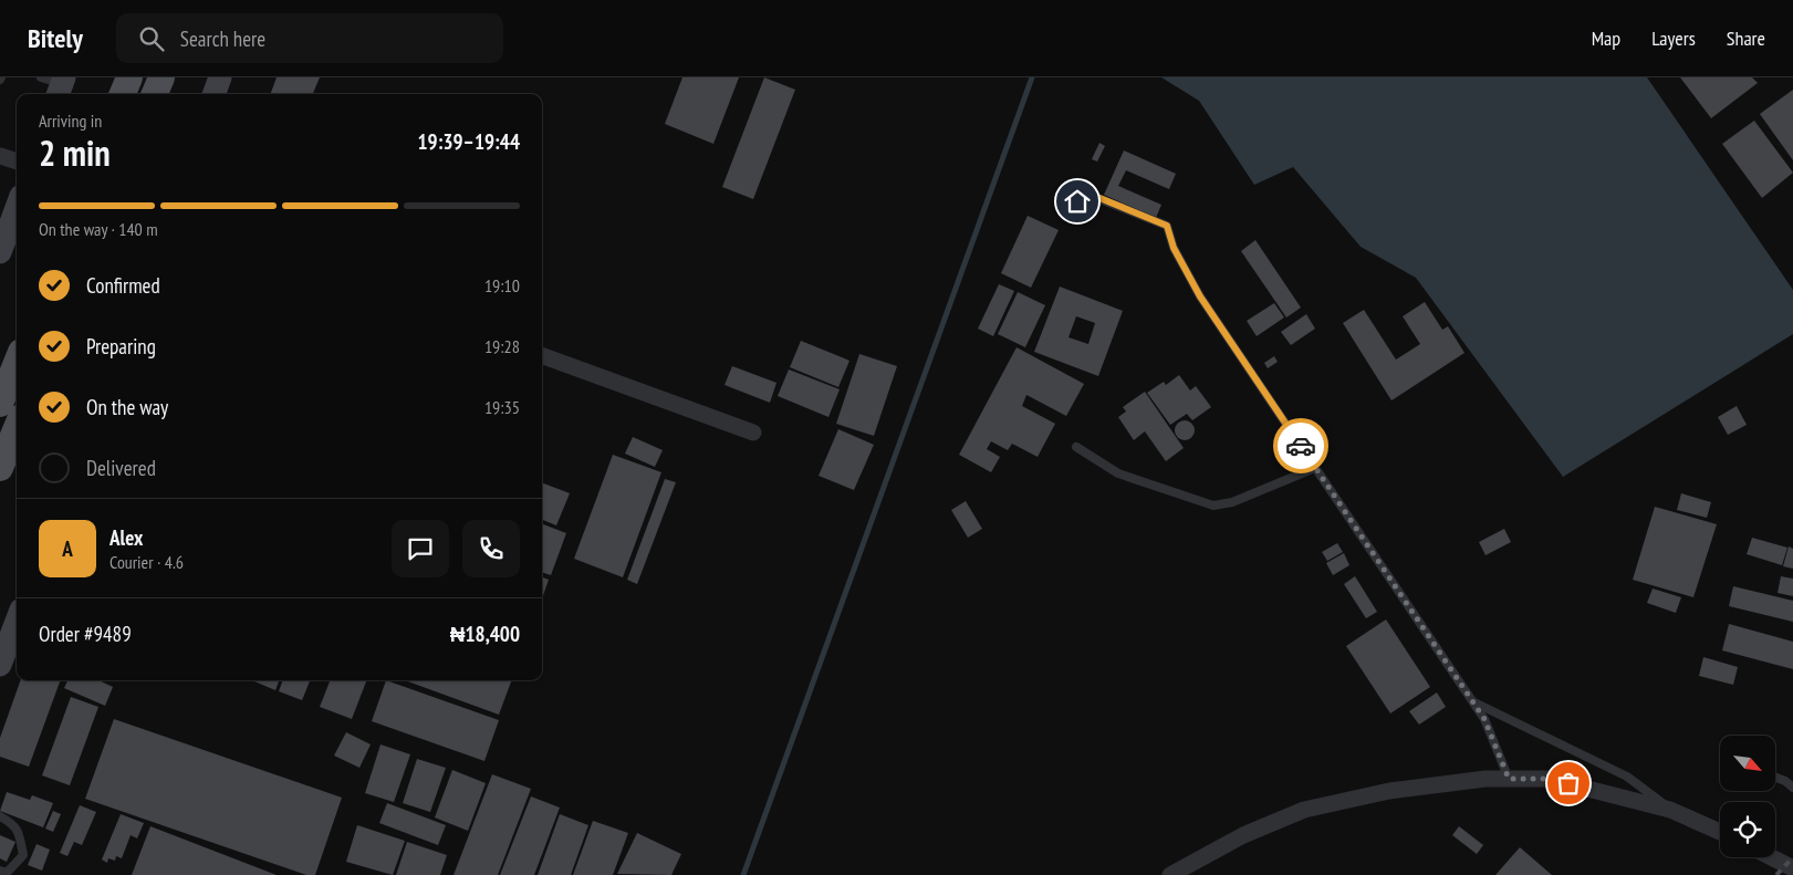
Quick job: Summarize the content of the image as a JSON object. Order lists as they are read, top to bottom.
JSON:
{
  "north": "bottom right",
  "page": {
    "header": "Bitely",
    "search": "Search here",
    "nav": ["Map", "Layers", "Share"],
    "heading": ["2 min", "Arriving in", "19:39–19:44"],
    "panel": [
      "Alex",
      "Courier · 4.6",
      "Order #9489",
      "₦18,400"
    ],
    "bar": "On the way · 140 m",
    "list": [
      ["Confirmed", "19:10"],
      ["Preparing", "19:28"],
      ["On the way", "19:35"],
      "Delivered"
    ],
    "round": "A"
  }
}
